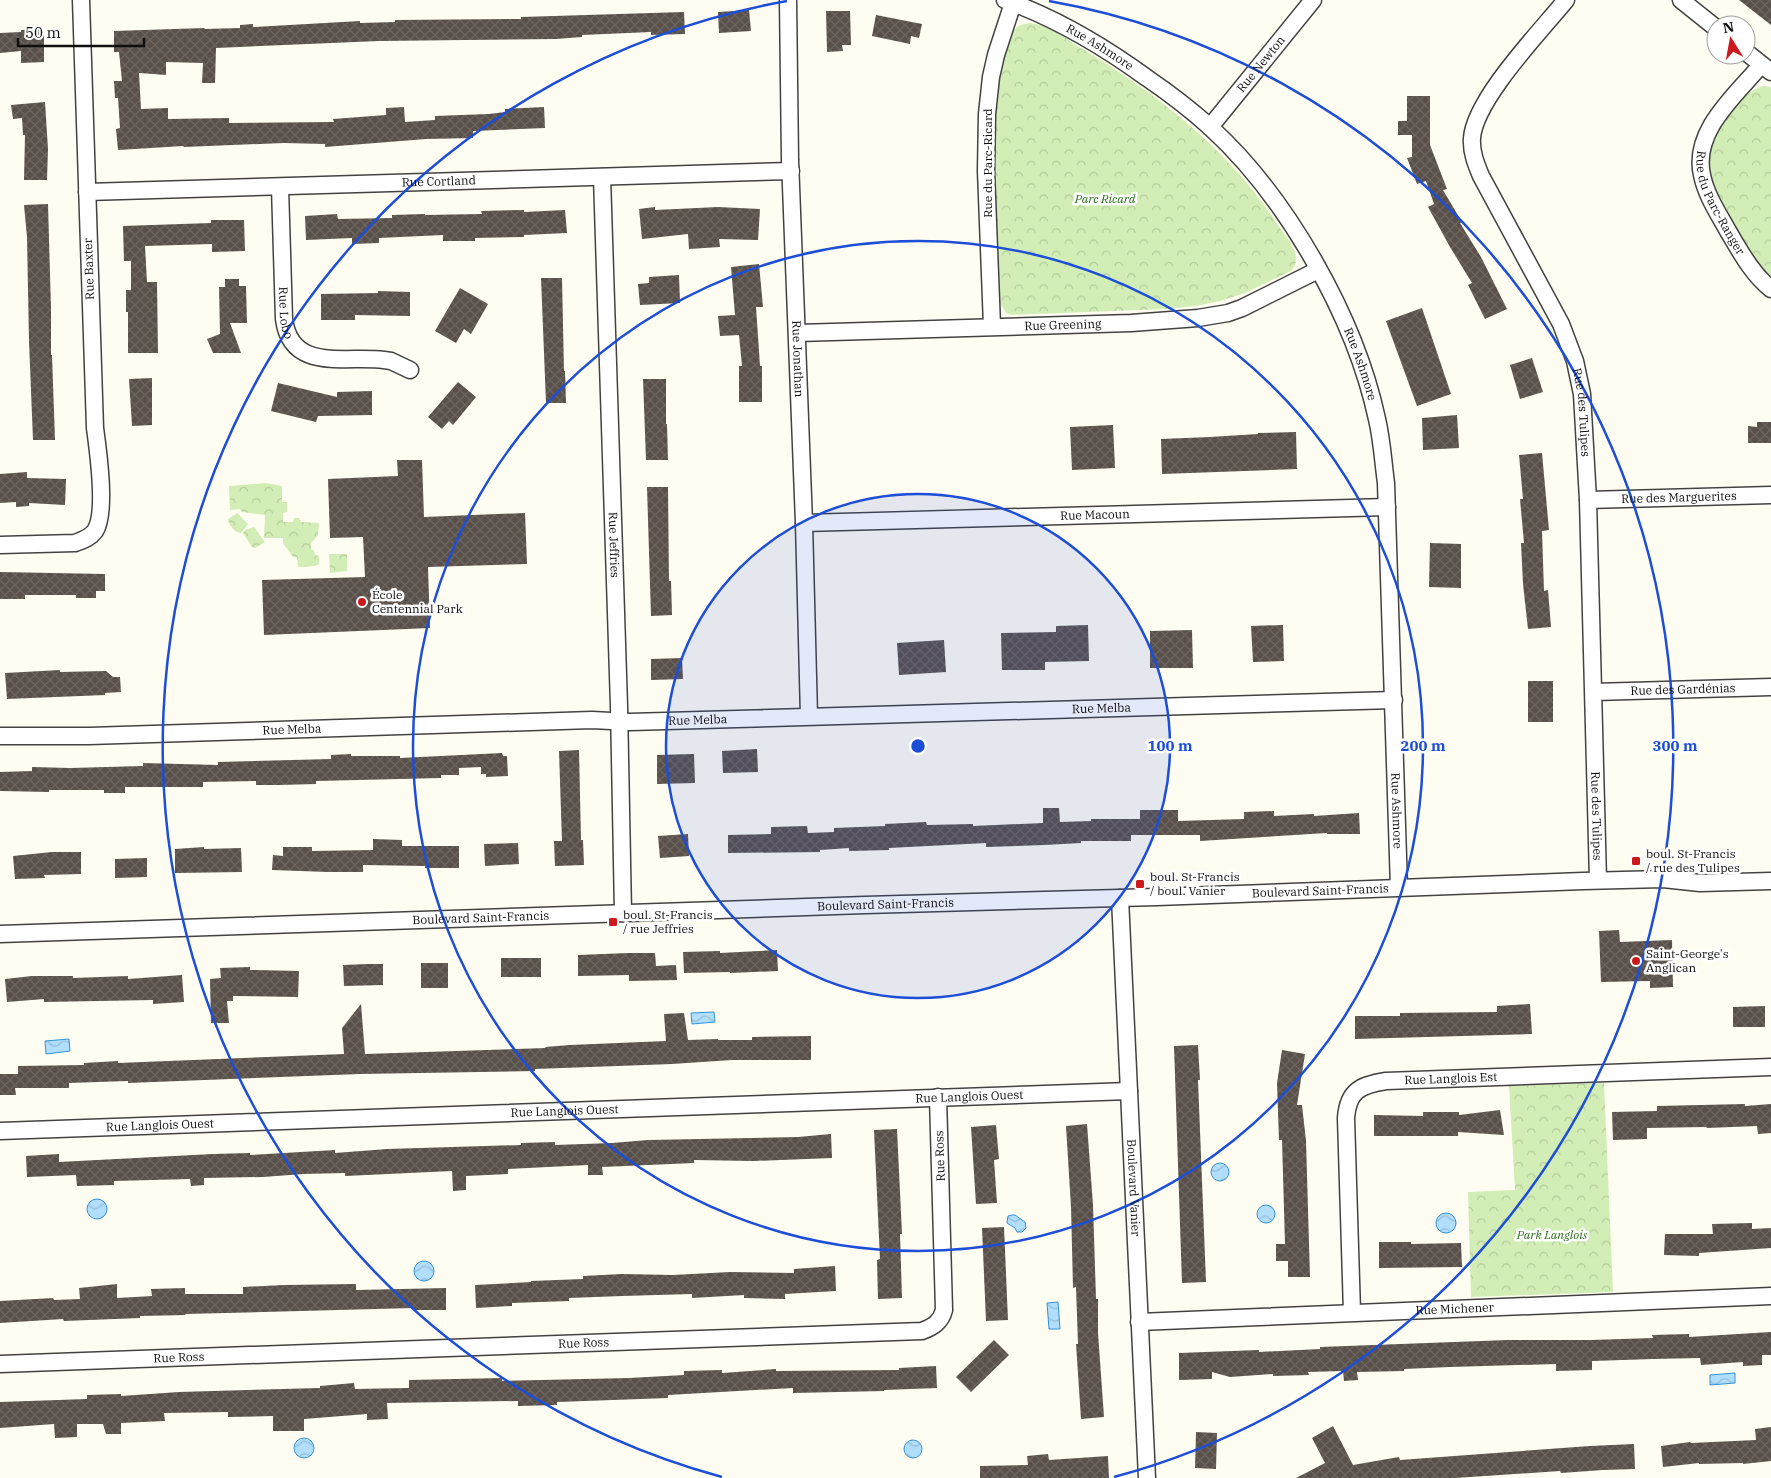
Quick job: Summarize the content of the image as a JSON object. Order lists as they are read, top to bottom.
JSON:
{
  "streets": {
    "street": [
      "Rue Ashmore",
      "Rue Newton",
      "Rue du Parc-Ricard",
      "Rue Cortland",
      "Rue du Parc-Ranger",
      "Rue Baxter",
      "Rue Lobo",
      "Rue Greening",
      "Rue Jonathan",
      "Rue des Tulipes",
      "Rue des Marguerites",
      "Rue Macoun",
      "Rue Jeffries",
      "Rue des Gardénias",
      "Rue Melba",
      "Boulevard Saint-Francis",
      "Rue Langlois Est",
      "Rue Langlois Ouest",
      "Rue Ross",
      "Boulevard Vanier",
      "Rue Michener"
    ]
  },
  "crossings": [
    ["Rue Ashmore", "Rue Newton"],
    ["Rue Ashmore", "Rue du Parc-Ricard"],
    ["Rue Ashmore", "Rue Greening"],
    ["Rue Ashmore", "Rue Macoun"],
    ["Rue Ashmore", "Rue Melba"],
    ["Rue Ashmore", "Boulevard Saint-Francis"],
    ["Rue du Parc-Ricard", "Rue Greening"],
    ["Rue Cortland", "Rue Baxter"],
    ["Rue Cortland", "Rue Lobo"],
    ["Rue Cortland", "Rue Jonathan"],
    ["Rue Cortland", "Rue Jeffries"],
    ["Rue Greening", "Rue Jonathan"],
    ["Rue Jonathan", "Rue Macoun"],
    ["Rue Jonathan", "Rue Melba"],
    ["Rue des Tulipes", "Rue des Marguerites"],
    ["Rue des Tulipes", "Rue des Gardénias"],
    ["Rue des Tulipes", "Boulevard Saint-Francis"],
    ["Rue Jeffries", "Rue Melba"],
    ["Rue Jeffries", "Boulevard Saint-Francis"],
    ["Boulevard Saint-Francis", "Boulevard Vanier"],
    ["Rue Langlois Est", "Rue Michener"],
    ["Rue Langlois Ouest", "Rue Ross"],
    ["Rue Langlois Ouest", "Boulevard Vanier"],
    ["Boulevard Vanier", "Rue Michener"]
  ],
  "parks": ["Parc Ricard", "Park Langlois"],
  "places": {
    "other": ["École Centennial Park", "Saint-George's Anglican"],
    "transit": ["boul. St-Francis / rue des Tulipes", "boul. St-Francis / boul. Vanier", "boul. St-Francis / rue Jeffries"]
  },
  "scale_bar": "50 m",
  "north": "top",
  "rings": ["100 m", "200 m", "300 m"]
}
